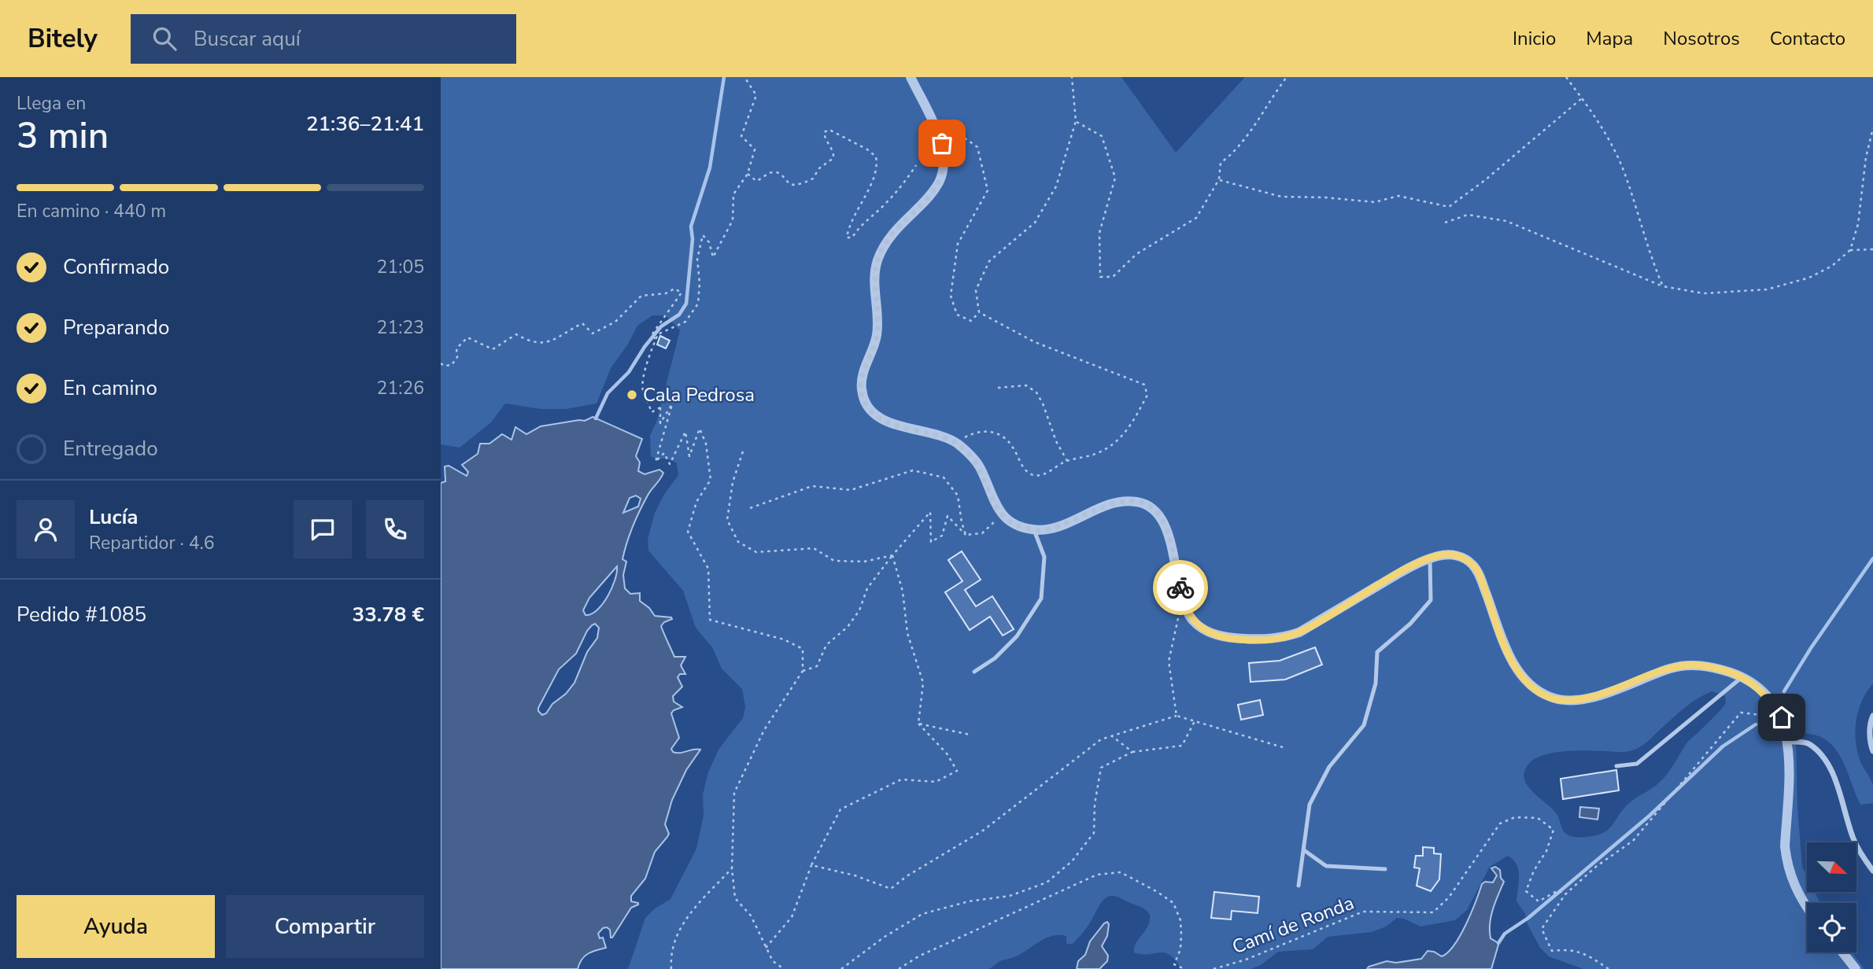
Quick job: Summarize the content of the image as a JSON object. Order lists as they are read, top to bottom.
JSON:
{
  "streets": {
    "path": ["Camí de Ronda"]
  },
  "places": ["Cala Pedrosa"],
  "north": "bottom right",
  "page": {
    "header": "Bitely",
    "search": "Buscar aquí",
    "nav": [
      "Inicio",
      "Mapa",
      "Nosotros",
      "Contacto"
    ],
    "heading": ["3 min", "Llega en", "21:36–21:41"],
    "panel": [
      "Lucía",
      "Repartidor · 4.6",
      "Pedido #1085",
      "33.78 €"
    ],
    "bar": "En camino · 440 m",
    "list": [
      ["Confirmado", "21:05"],
      ["Preparando", "21:23"],
      ["En camino", "21:26"],
      "Entregado"
    ],
    "buttons": ["Ayuda", "Compartir"]
  }
}
